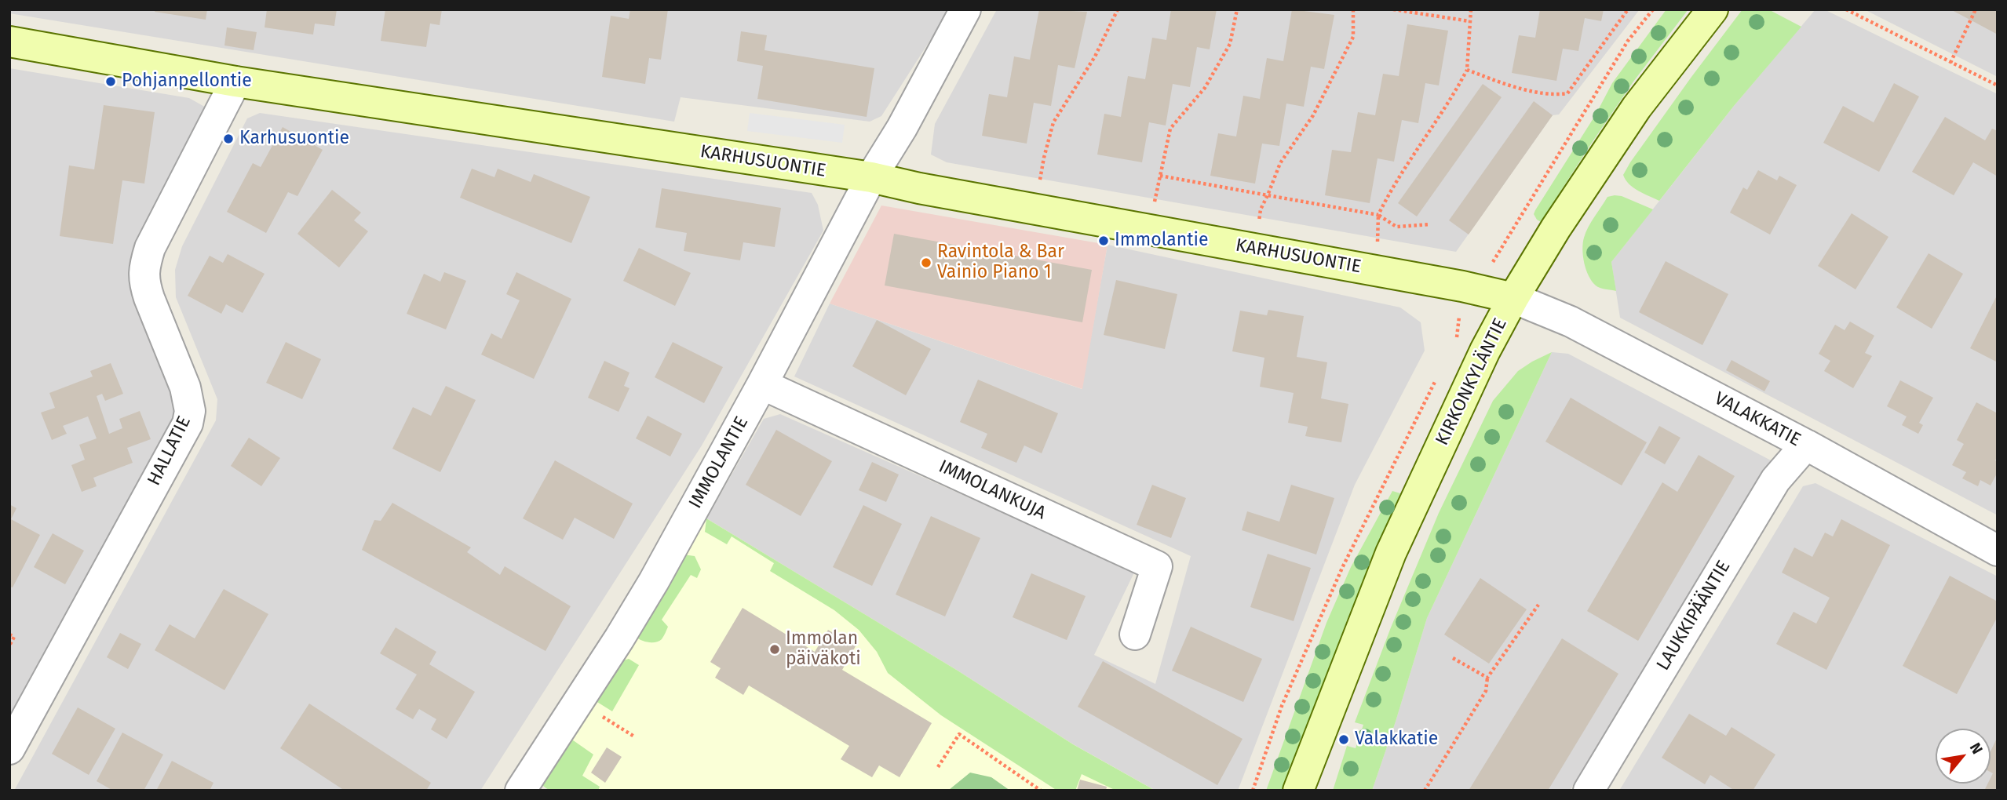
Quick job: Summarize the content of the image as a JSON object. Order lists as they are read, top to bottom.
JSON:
{
  "streets": {
    "street": [
      "KARHUSUONTIE",
      "KIRKONKYLÄNTIE",
      "VALAKKATIE",
      "HALLATIE",
      "IMMOLANTIE",
      "IMMOLANKUJA",
      "LAUKKIPÄÄNTIE"
    ]
  },
  "crossings": [
    ["KARHUSUONTIE", "KIRKONKYLÄNTIE"],
    ["KARHUSUONTIE", "VALAKKATIE"],
    ["KARHUSUONTIE", "HALLATIE"],
    ["KARHUSUONTIE", "IMMOLANTIE"],
    ["KIRKONKYLÄNTIE", "VALAKKATIE"],
    ["VALAKKATIE", "LAUKKIPÄÄNTIE"],
    ["IMMOLANTIE", "IMMOLANKUJA"]
  ],
  "places": [
    "Pohjanpellontie",
    "Karhusuontie",
    "Immolantie",
    "Ravintola & Bar Vainio Piano 1",
    "Immolan päiväkoti",
    "Valakkatie"
  ],
  "north": "top right"
}
